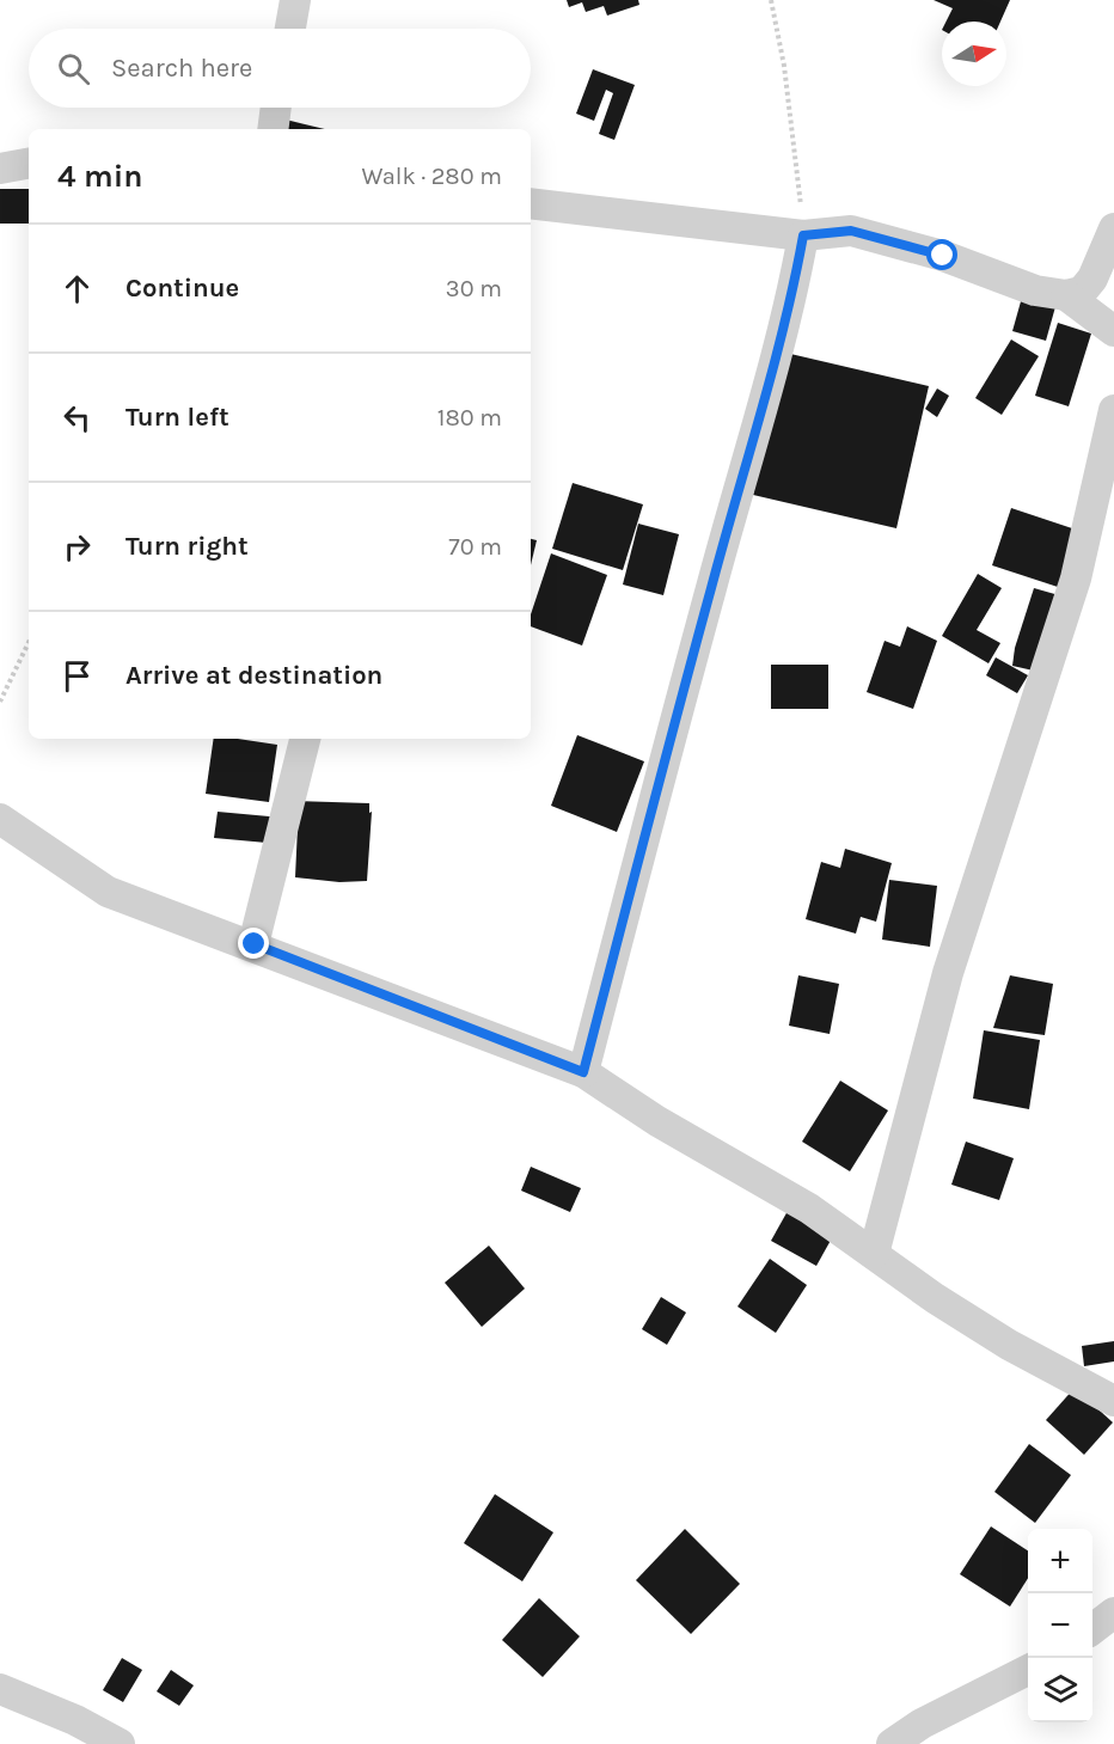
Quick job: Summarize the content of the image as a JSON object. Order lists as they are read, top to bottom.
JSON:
{
  "north": "right",
  "page": {
    "search": "Search here",
    "heading": ["4 min", "Walk · 280 m"],
    "list": [
      ["Continue", "30 m"],
      ["Turn left", "180 m"],
      ["Turn right", "70 m"],
      "Arrive at destination"
    ],
    "map_buttons": ["+", "−"]
  }
}
